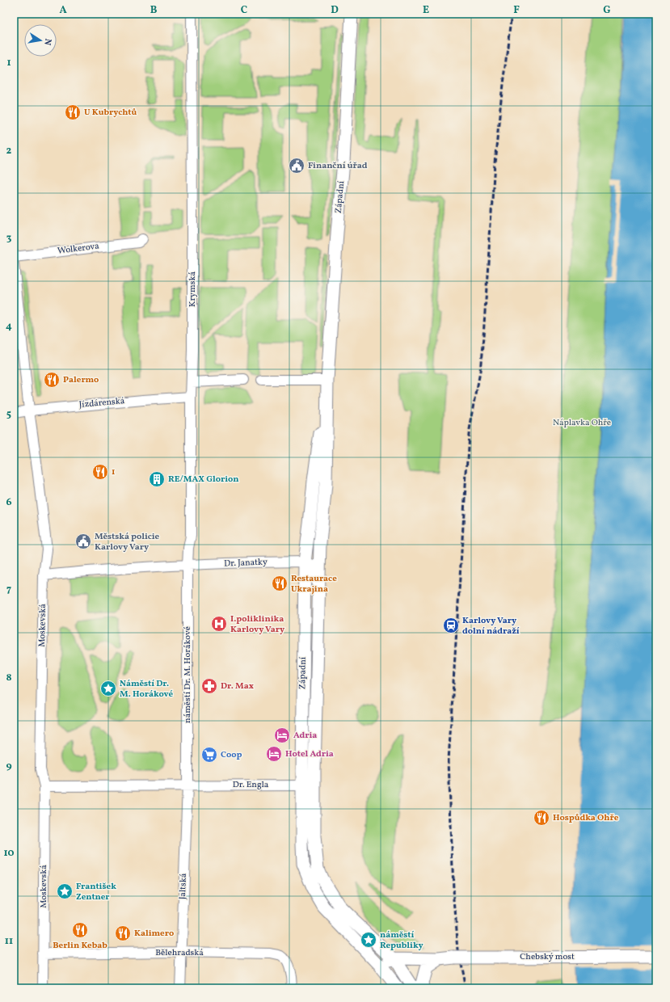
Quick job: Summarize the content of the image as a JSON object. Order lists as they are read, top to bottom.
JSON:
{
  "streets": {
    "street": [
      "Západní",
      "Wolkerova",
      "Krymská",
      "Jízdárenská",
      "Dr. Janatky",
      "Moskevská",
      "náměstí Dr. M. Horákové",
      "Dr. Engla",
      "Jaltská",
      "Bělehradská",
      "Chebský most"
    ]
  },
  "crossings": [
    ["Západní", "Dr. Janatky"],
    ["Západní", "Dr. Engla"],
    ["Krymská", "Jízdárenská"],
    ["Krymská", "Dr. Janatky"],
    ["Krymská", "náměstí Dr. M. Horákové"],
    ["Jízdárenská", "Moskevská"],
    ["Dr. Janatky", "náměstí Dr. M. Horákové"],
    ["Moskevská", "Bělehradská"],
    ["náměstí Dr. M. Horákové", "Dr. Engla"],
    ["náměstí Dr. M. Horákové", "Jaltská"],
    ["Dr. Engla", "Jaltská"],
    ["Jaltská", "Bělehradská"]
  ],
  "parks": ["Náplavka Ohře"],
  "places": {
    "restaurant": [
      "U Kubrychtů",
      "Palermo",
      "1",
      "Restaurace Ukrajina",
      "Hospůdka Ohře",
      "Berlin Kebab",
      "Kalimero"
    ],
    "public building": ["Finanční úřad", "Městská policie Karlovy Vary"],
    "building": ["RE/MAX Glorion"],
    "hospital": ["I.poliklinika Karlovy Vary"],
    "station": ["Karlovy Vary dolní nádraží"],
    "pharmacy": ["Dr. Max"],
    "place": ["Náměstí Dr. M. Horákové", "František Zentner", "náměstí Republiky"],
    "hotel": ["Adria", "Hotel Adria"],
    "supermarket": ["Coop"]
  },
  "north": "right",
  "grid": {
    "columns": [
      "A",
      "B",
      "C",
      "D",
      "E",
      "F",
      "G"
    ],
    "rows": [
      "1",
      "2",
      "3",
      "4",
      "5",
      "6",
      "7",
      "8",
      "9",
      "10",
      "11"
    ]
  }
}
